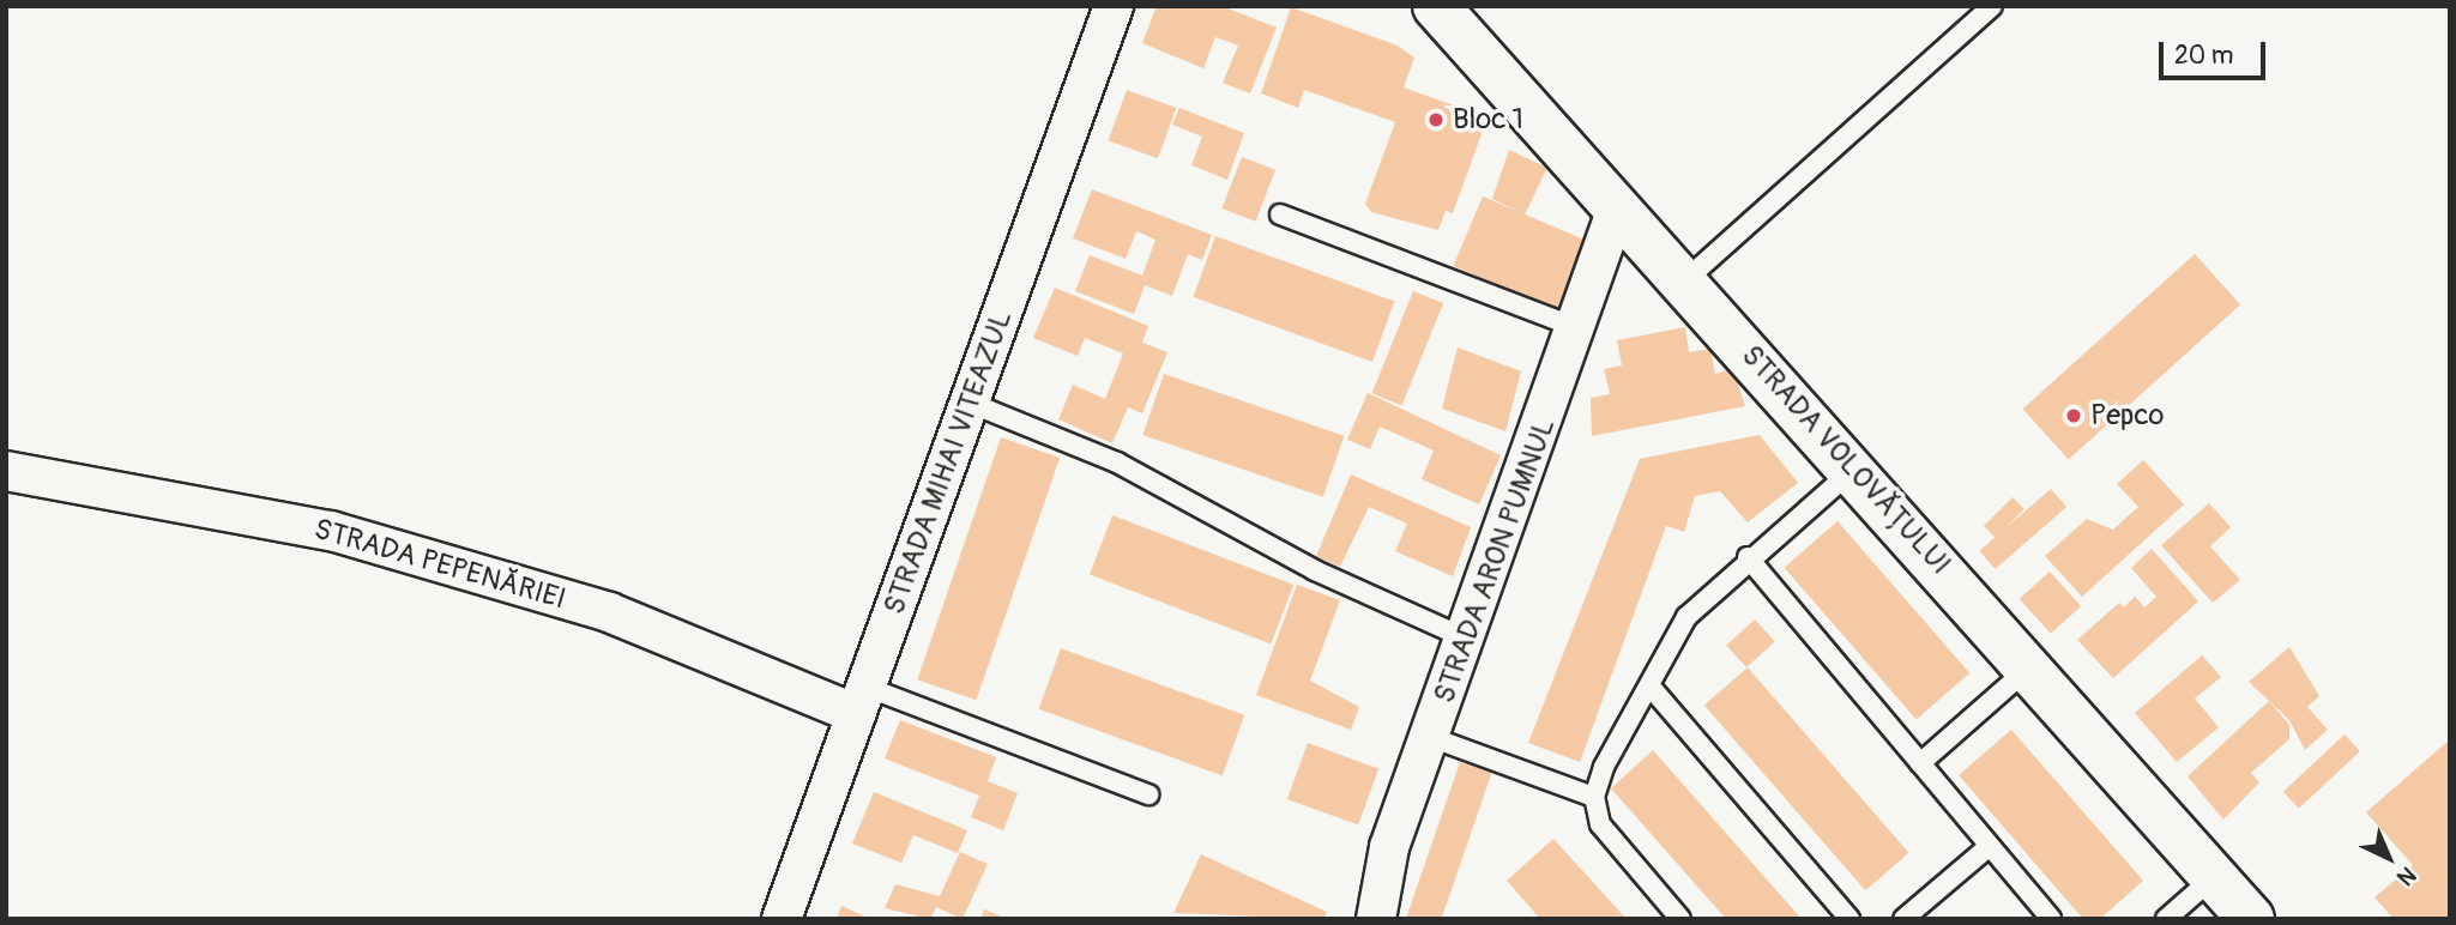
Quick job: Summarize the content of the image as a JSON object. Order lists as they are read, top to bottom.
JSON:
{
  "streets": {
    "main road": ["STRADA VOLOVĂȚULUI"],
    "street": ["STRADA MIHAI VITEAZUL", "STRADA ARON PUMNUL", "STRADA PEPENĂRIEI"]
  },
  "crossings": [
    ["STRADA VOLOVĂȚULUI", "STRADA ARON PUMNUL"],
    ["STRADA MIHAI VITEAZUL", "STRADA PEPENĂRIEI"]
  ],
  "places": ["Bloc 1", "Pepco"],
  "scale_bar": "20 m",
  "north": "bottom right"
}
